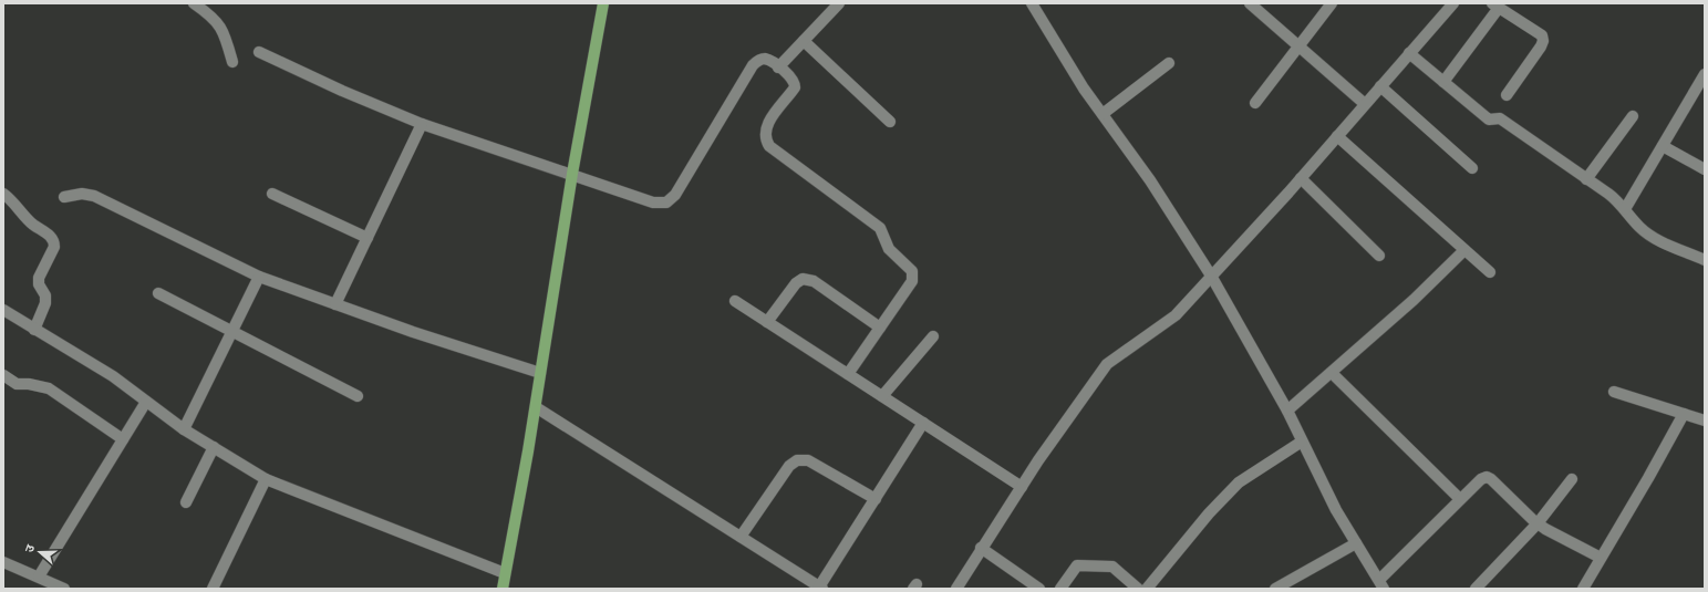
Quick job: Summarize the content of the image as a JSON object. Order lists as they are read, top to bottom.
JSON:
{
  "north": "left"
}
